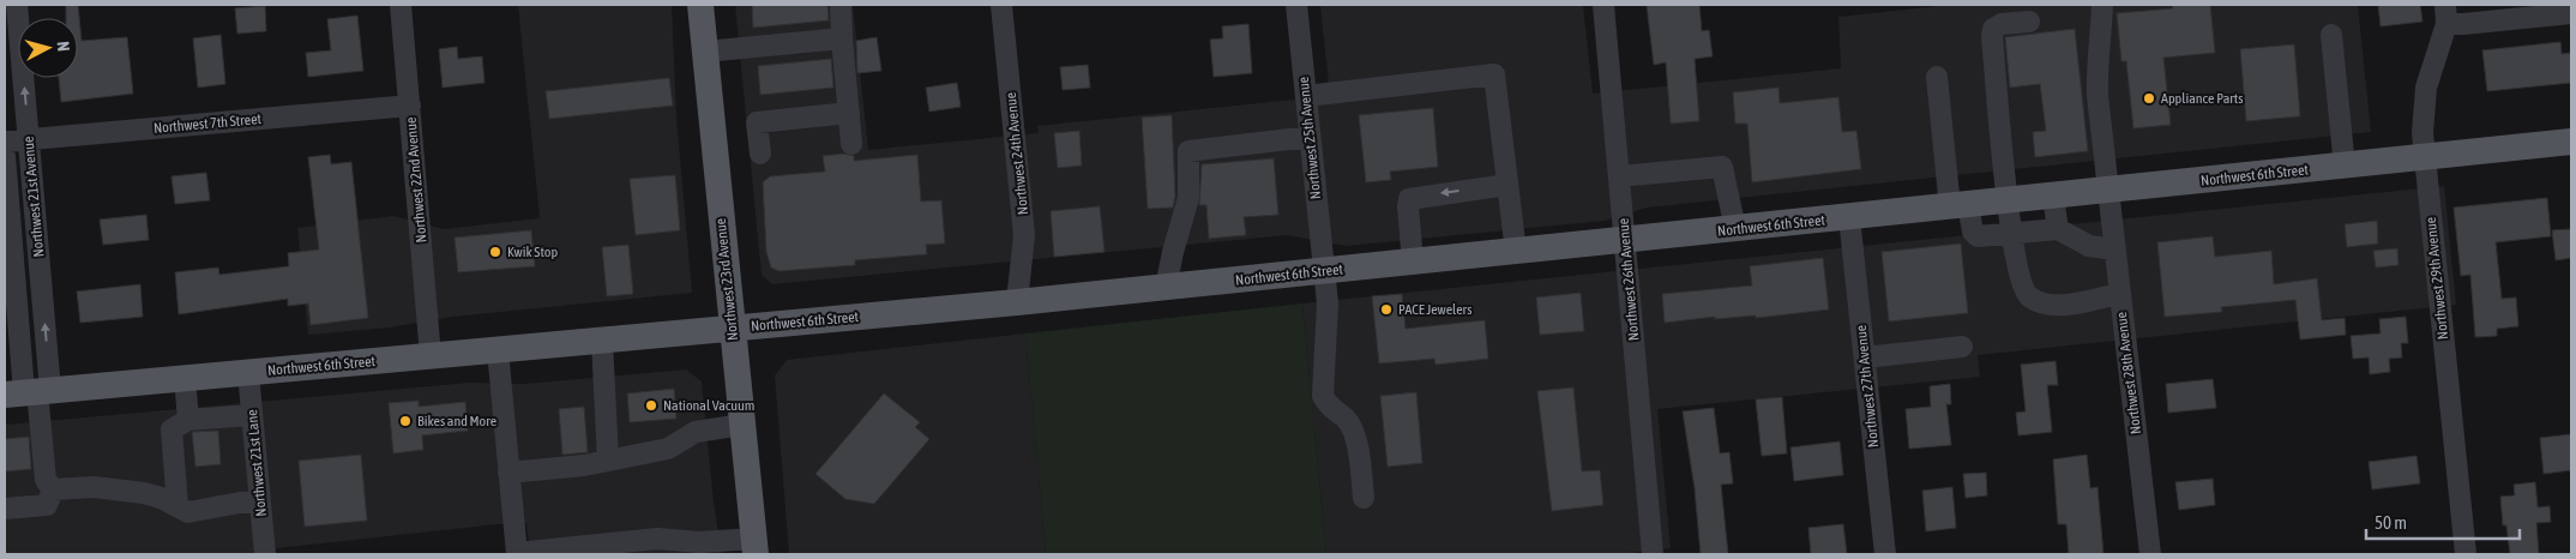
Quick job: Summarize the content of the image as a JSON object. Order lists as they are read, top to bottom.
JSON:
{
  "streets": {
    "main road": ["Northwest 6th Street", "Northwest 23rd Avenue"],
    "street": [
      "Northwest 7th Street",
      "Northwest 25th Avenue",
      "Northwest 24th Avenue",
      "Northwest 22nd Avenue",
      "Northwest 21st Avenue",
      "Northwest 29th Avenue",
      "Northwest 26th Avenue",
      "Northwest 28th Avenue",
      "Northwest 27th Avenue",
      "Northwest 21st Lane"
    ]
  },
  "crossings": [
    ["Northwest 7th Street", "Northwest 22nd Avenue"],
    ["Northwest 7th Street", "Northwest 21st Avenue"],
    ["Northwest 25th Avenue", "Northwest 6th Street"],
    ["Northwest 24th Avenue", "Northwest 6th Street"],
    ["Northwest 6th Street", "Northwest 22nd Avenue"],
    ["Northwest 6th Street", "Northwest 21st Avenue"],
    ["Northwest 6th Street", "Northwest 29th Avenue"],
    ["Northwest 6th Street", "Northwest 23rd Avenue"],
    ["Northwest 6th Street", "Northwest 26th Avenue"],
    ["Northwest 6th Street", "Northwest 28th Avenue"],
    ["Northwest 6th Street", "Northwest 27th Avenue"],
    ["Northwest 6th Street", "Northwest 21st Lane"]
  ],
  "places": [
    "Appliance Parts",
    "Kwik Stop",
    "PACE Jewelers",
    "National Vacuum",
    "Bikes and More"
  ],
  "scale_bar": "50 m",
  "north": "right"
}
